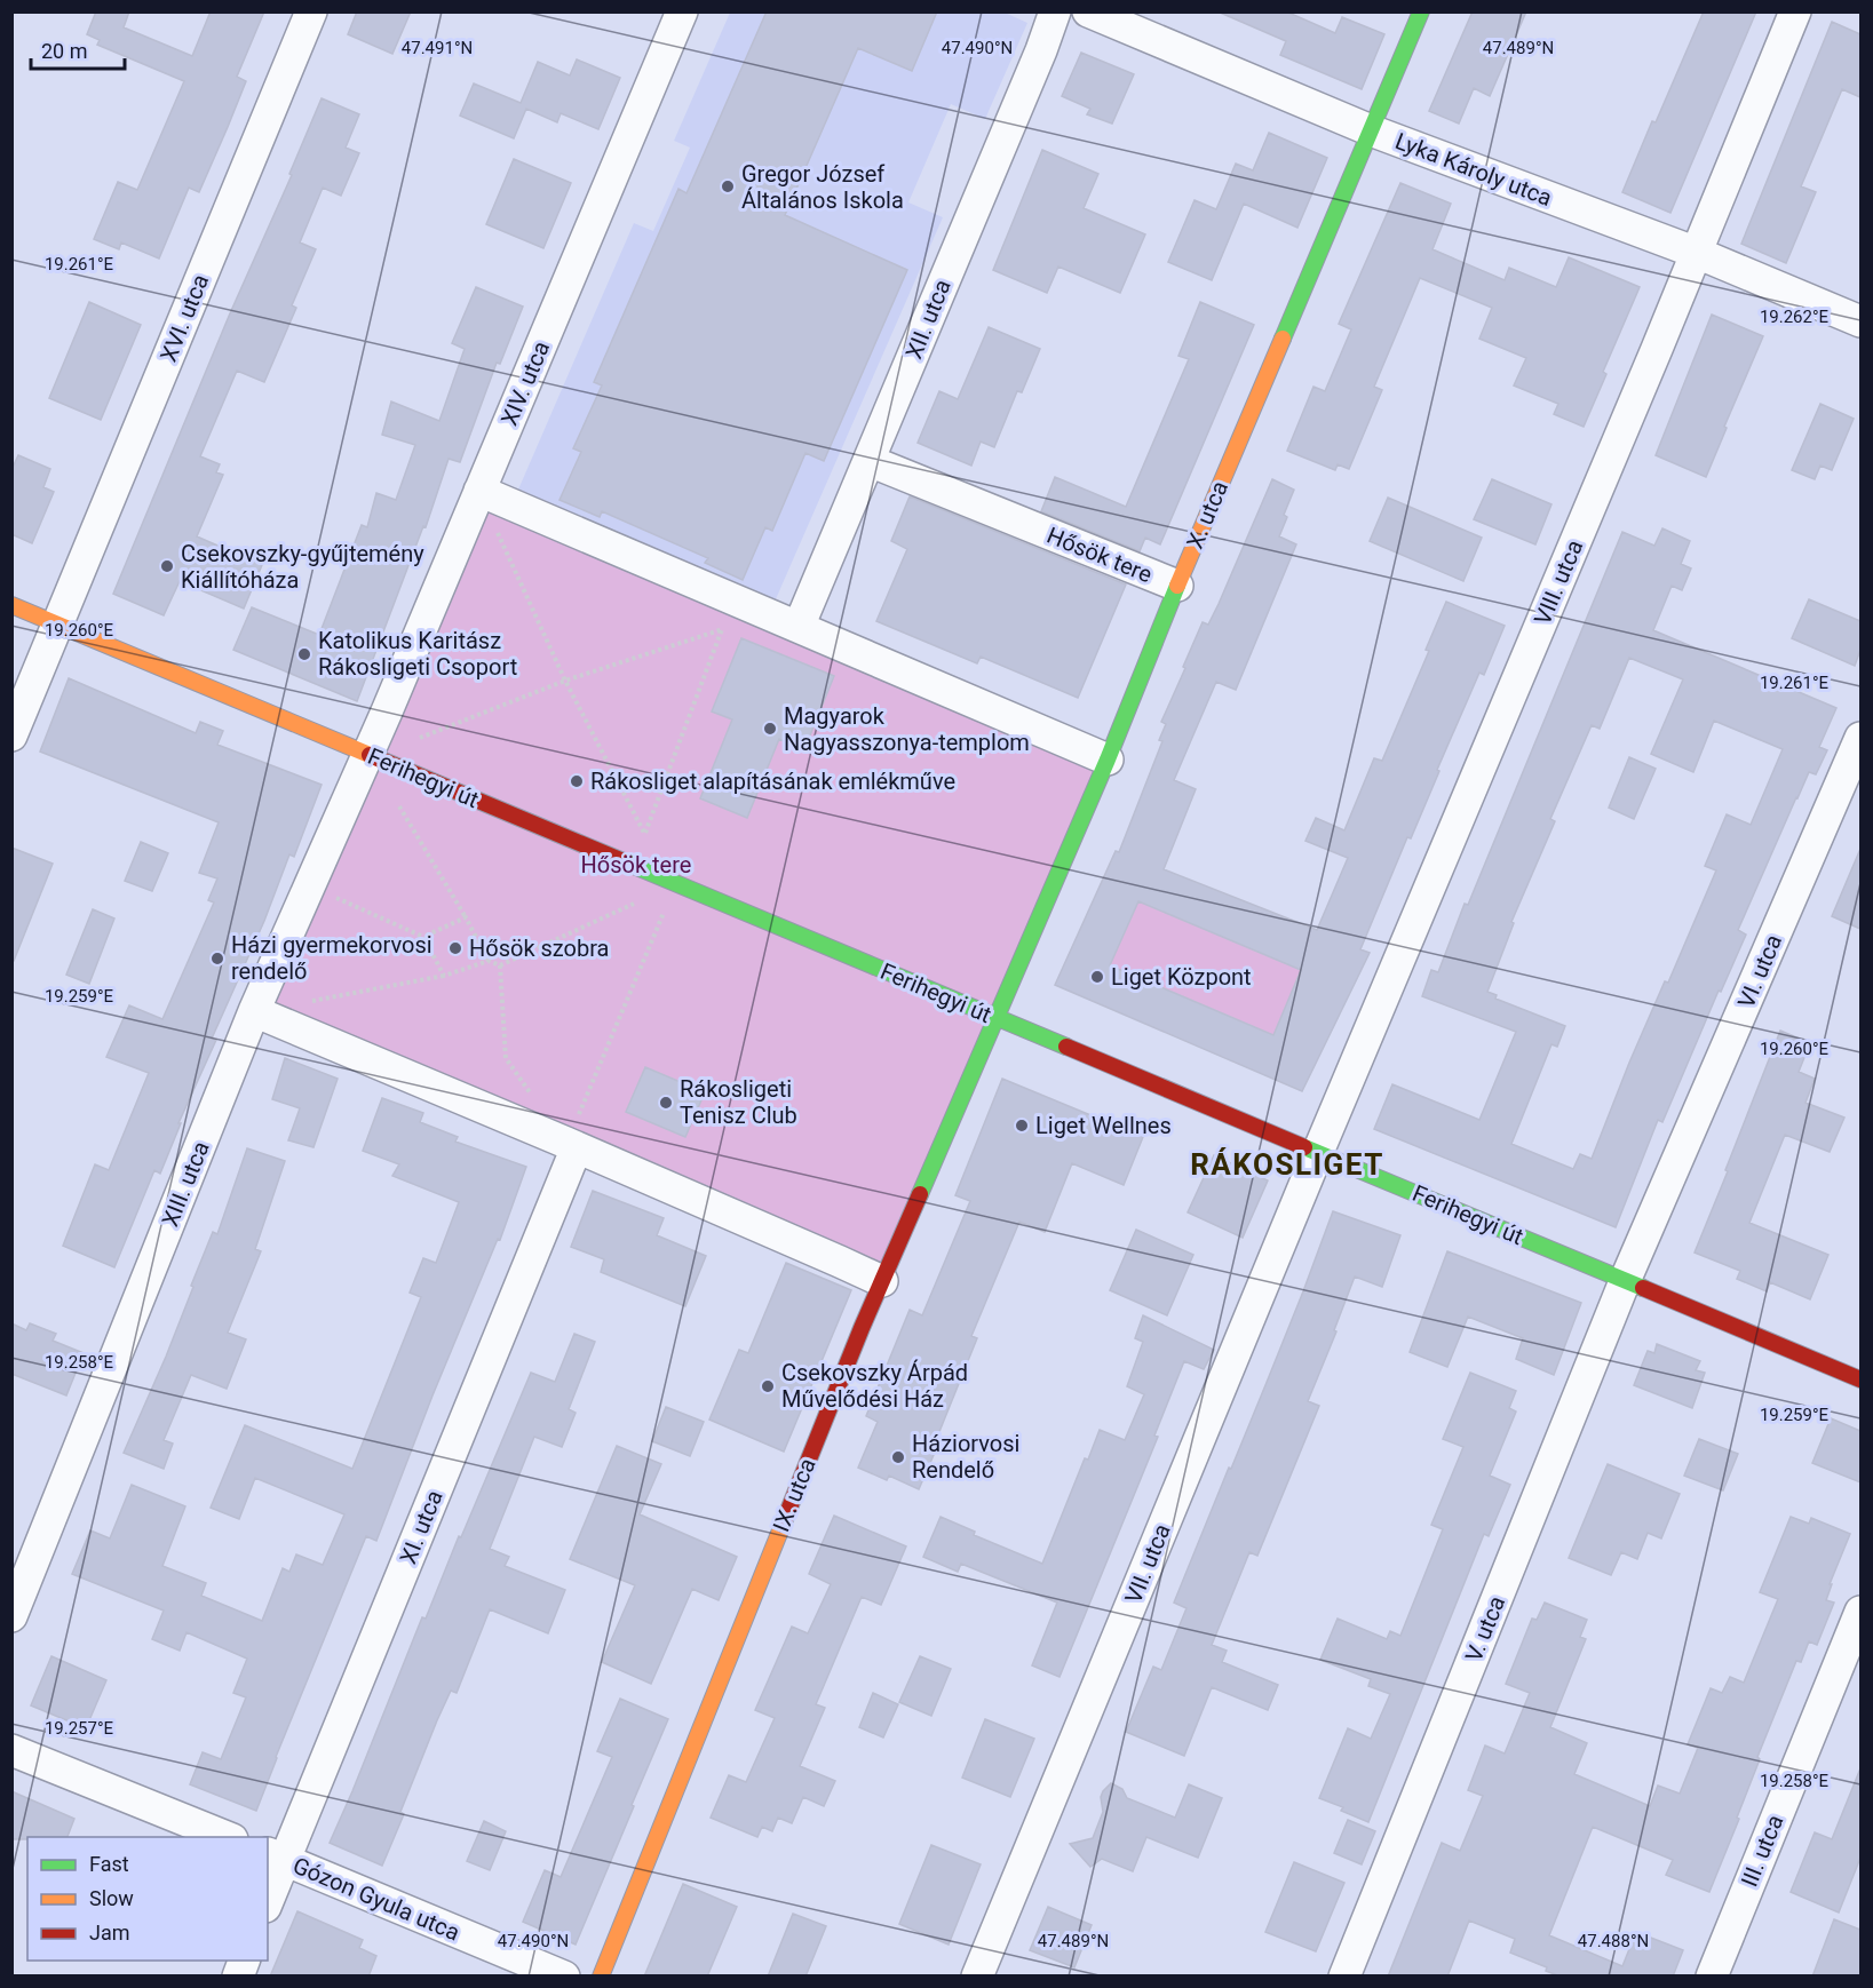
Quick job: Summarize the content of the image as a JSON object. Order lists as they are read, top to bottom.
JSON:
{
  "streets": {
    "street": [
      "Lyka Károly utca",
      "XVI. utca",
      "XII. utca",
      "XIV. utca",
      "X. utca",
      "Hősök tere",
      "VIII. utca",
      "Ferihegyi út",
      "VI. utca",
      "XIII. utca",
      "IX. utca",
      "XI. utca",
      "VII. utca",
      "V. utca",
      "III. utca",
      "Gózon Gyula utca"
    ]
  },
  "crossings": [
    ["Lyka Károly utca", "X. utca"],
    ["Lyka Károly utca", "VIII. utca"],
    ["XVI. utca", "Ferihegyi út"],
    ["XII. utca", "Hősök tere"],
    ["XIV. utca", "Ferihegyi út"],
    ["XIV. utca", "XIII. utca"],
    ["X. utca", "Hősök tere"],
    ["X. utca", "Ferihegyi út"],
    ["X. utca", "IX. utca"],
    ["VIII. utca", "Ferihegyi út"],
    ["VIII. utca", "VII. utca"],
    ["Ferihegyi út", "VI. utca"],
    ["Ferihegyi út", "XIII. utca"],
    ["Ferihegyi út", "IX. utca"],
    ["Ferihegyi út", "VII. utca"],
    ["Ferihegyi út", "V. utca"],
    ["VI. utca", "V. utca"],
    ["XI. utca", "Gózon Gyula utca"]
  ],
  "districts": ["RÁKOSLIGET"],
  "parks": ["Hősök tere"],
  "places": [
    "Gregor József Általános Iskola",
    "Csekovszky-gyűjtemény Kiállítóháza",
    "Katolikus Karitász Rákosligeti Csoport",
    "Magyarok Nagyasszonya-templom",
    "Rákosliget alapításának emlékműve",
    "Hősök szobra",
    "Házi gyermekorvosi rendelő",
    "Liget Központ",
    "Rákosligeti Tenisz Club",
    "Liget Wellnes",
    "Csekovszky Árpád Művelődési Ház",
    "Háziorvosi Rendelő"
  ],
  "legend": ["Fast", "Slow", "Jam"],
  "scale_bar": "20 m",
  "coordinates": [
    "47.490°N",
    "47.489°N",
    "47.491°N",
    "19.261°E",
    "19.262°E",
    "19.260°E",
    "19.259°E",
    "19.258°E",
    "19.257°E",
    "47.488°N"
  ]
}
